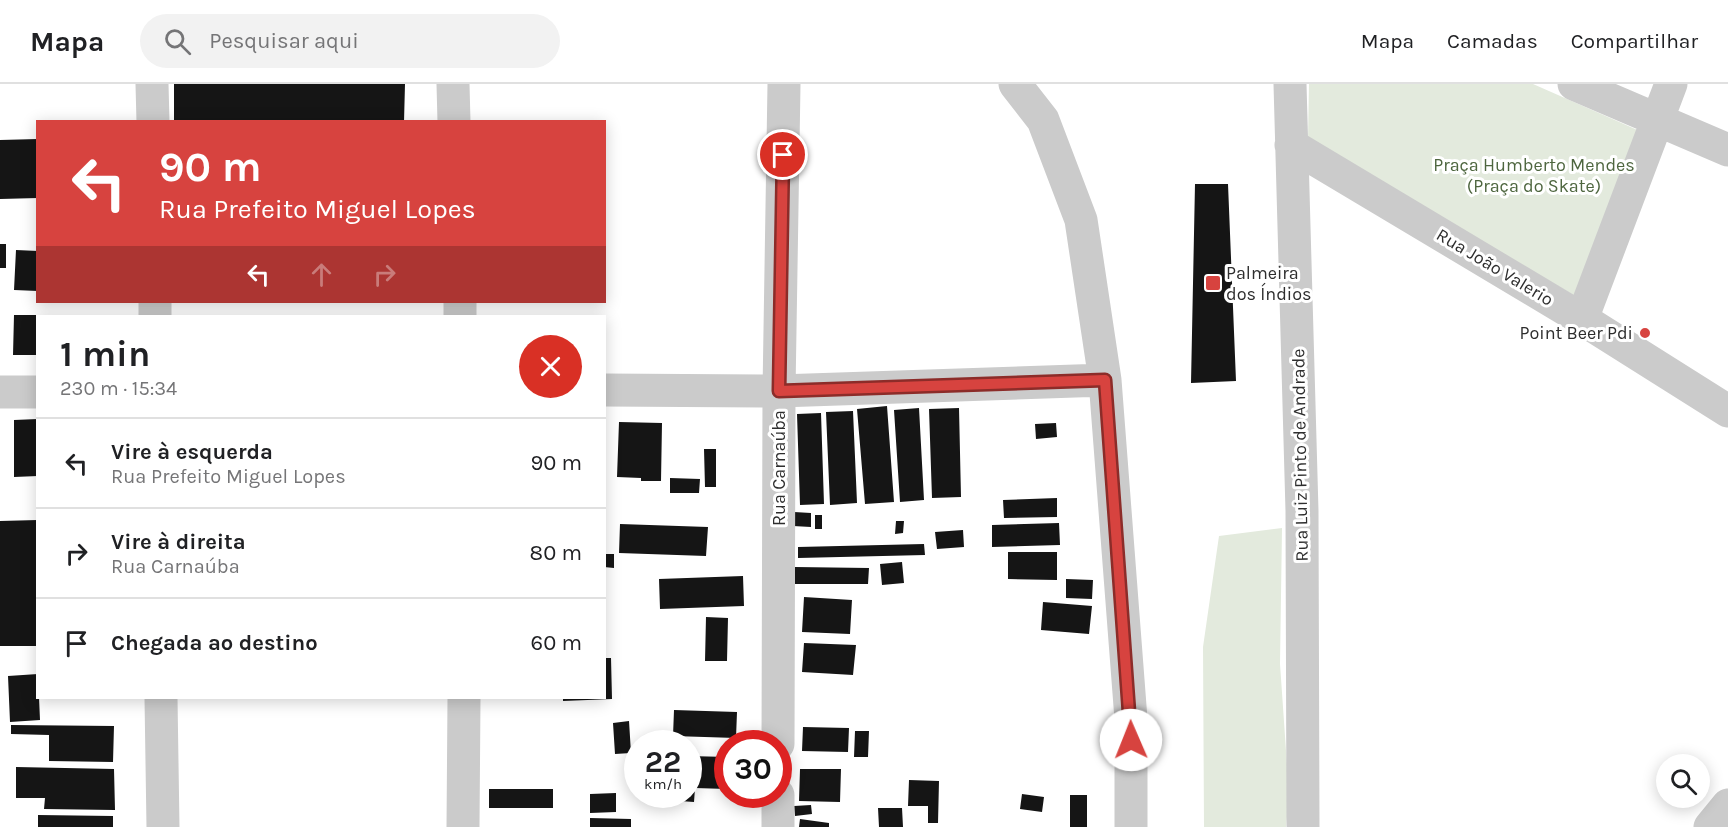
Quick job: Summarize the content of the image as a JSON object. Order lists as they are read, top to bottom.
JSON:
{
  "streets": {
    "street": ["Rua João Valerio", "Rua Luiz Pinto de Andrade", "Rua Carnaúba"]
  },
  "crossings": [
    ["Rua João Valerio", "Rua Luiz Pinto de Andrade"]
  ],
  "parks": ["Praça Humberto Mendes (Praça do Skate)"],
  "places": {
    "transit": ["Palmeira dos Índios"],
    "other": ["Point Beer Pdi"]
  },
  "page": {
    "header": "Mapa",
    "search": "Pesquisar aqui",
    "nav": ["Mapa", "Camadas", "Compartilhar"],
    "turn": ["90 m", "Rua Prefeito Miguel Lopes"],
    "heading": ["1 min", "230 m · 15:34"],
    "list": [
      {
        "name": "Vire à esquerda",
        "note": "Rua Prefeito Miguel Lopes",
        "value": "90 m"
      },
      {
        "name": "Vire à direita",
        "note": "Rua Carnaúba",
        "value": "80 m"
      },
      {
        "name": "Chegada ao destino",
        "value": "60 m"
      }
    ],
    "speed": "22 km/h",
    "limit": "30"
  }
}
